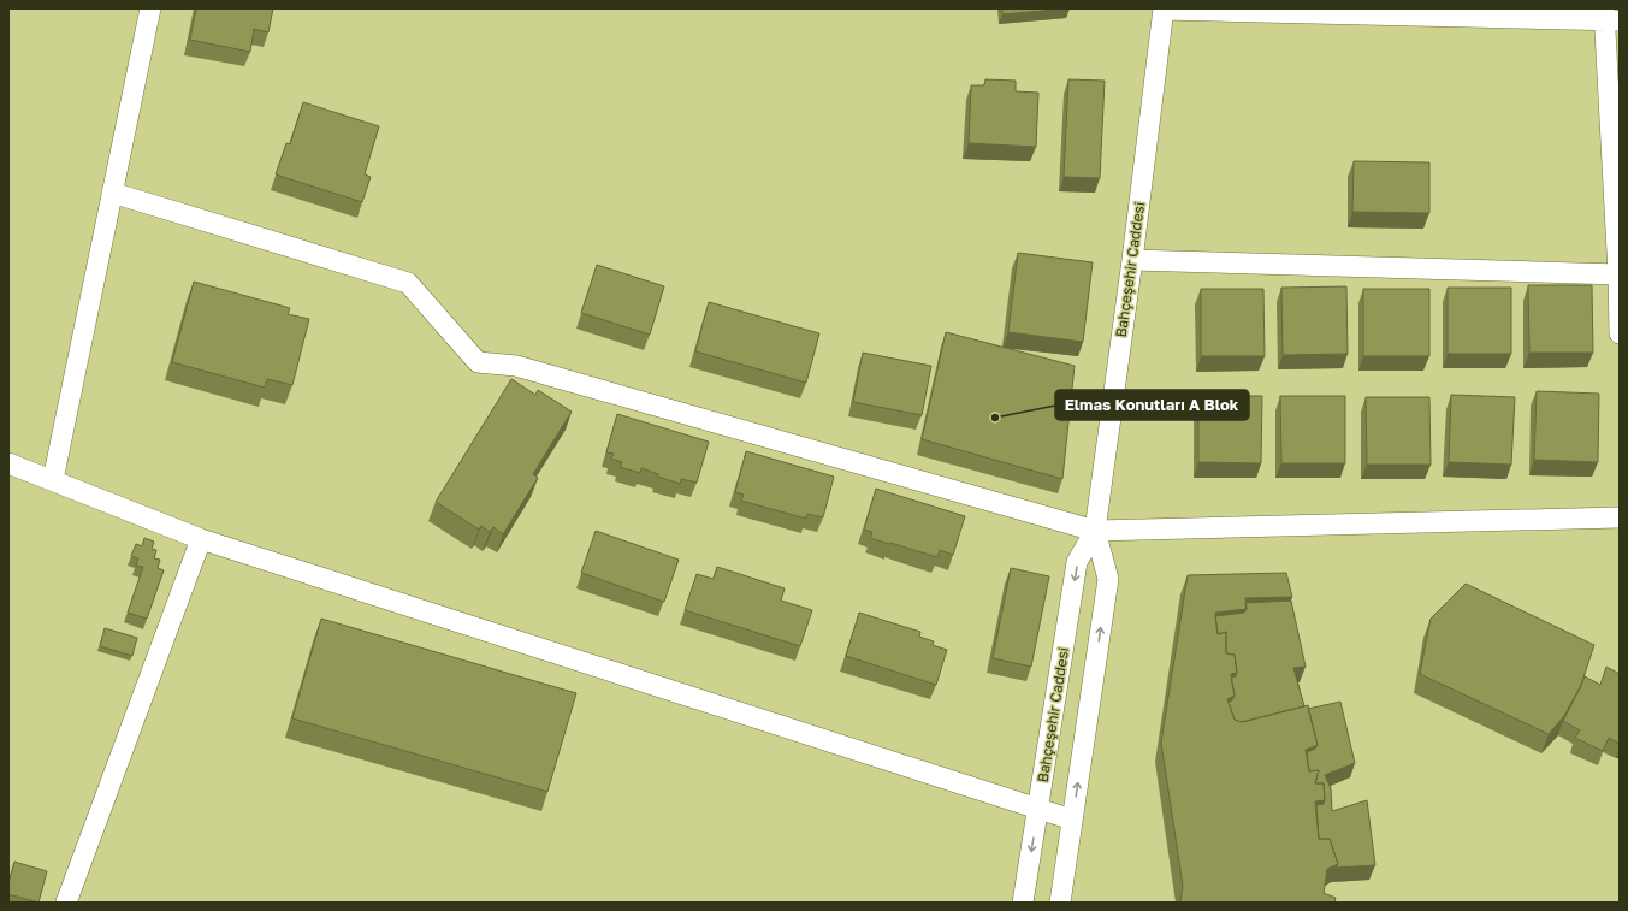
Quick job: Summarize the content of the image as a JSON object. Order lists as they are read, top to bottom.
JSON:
{
  "streets": {
    "street": ["Bahçeşehir Caddesi"]
  },
  "places": ["Elmas Konutları A Blok"]
}
